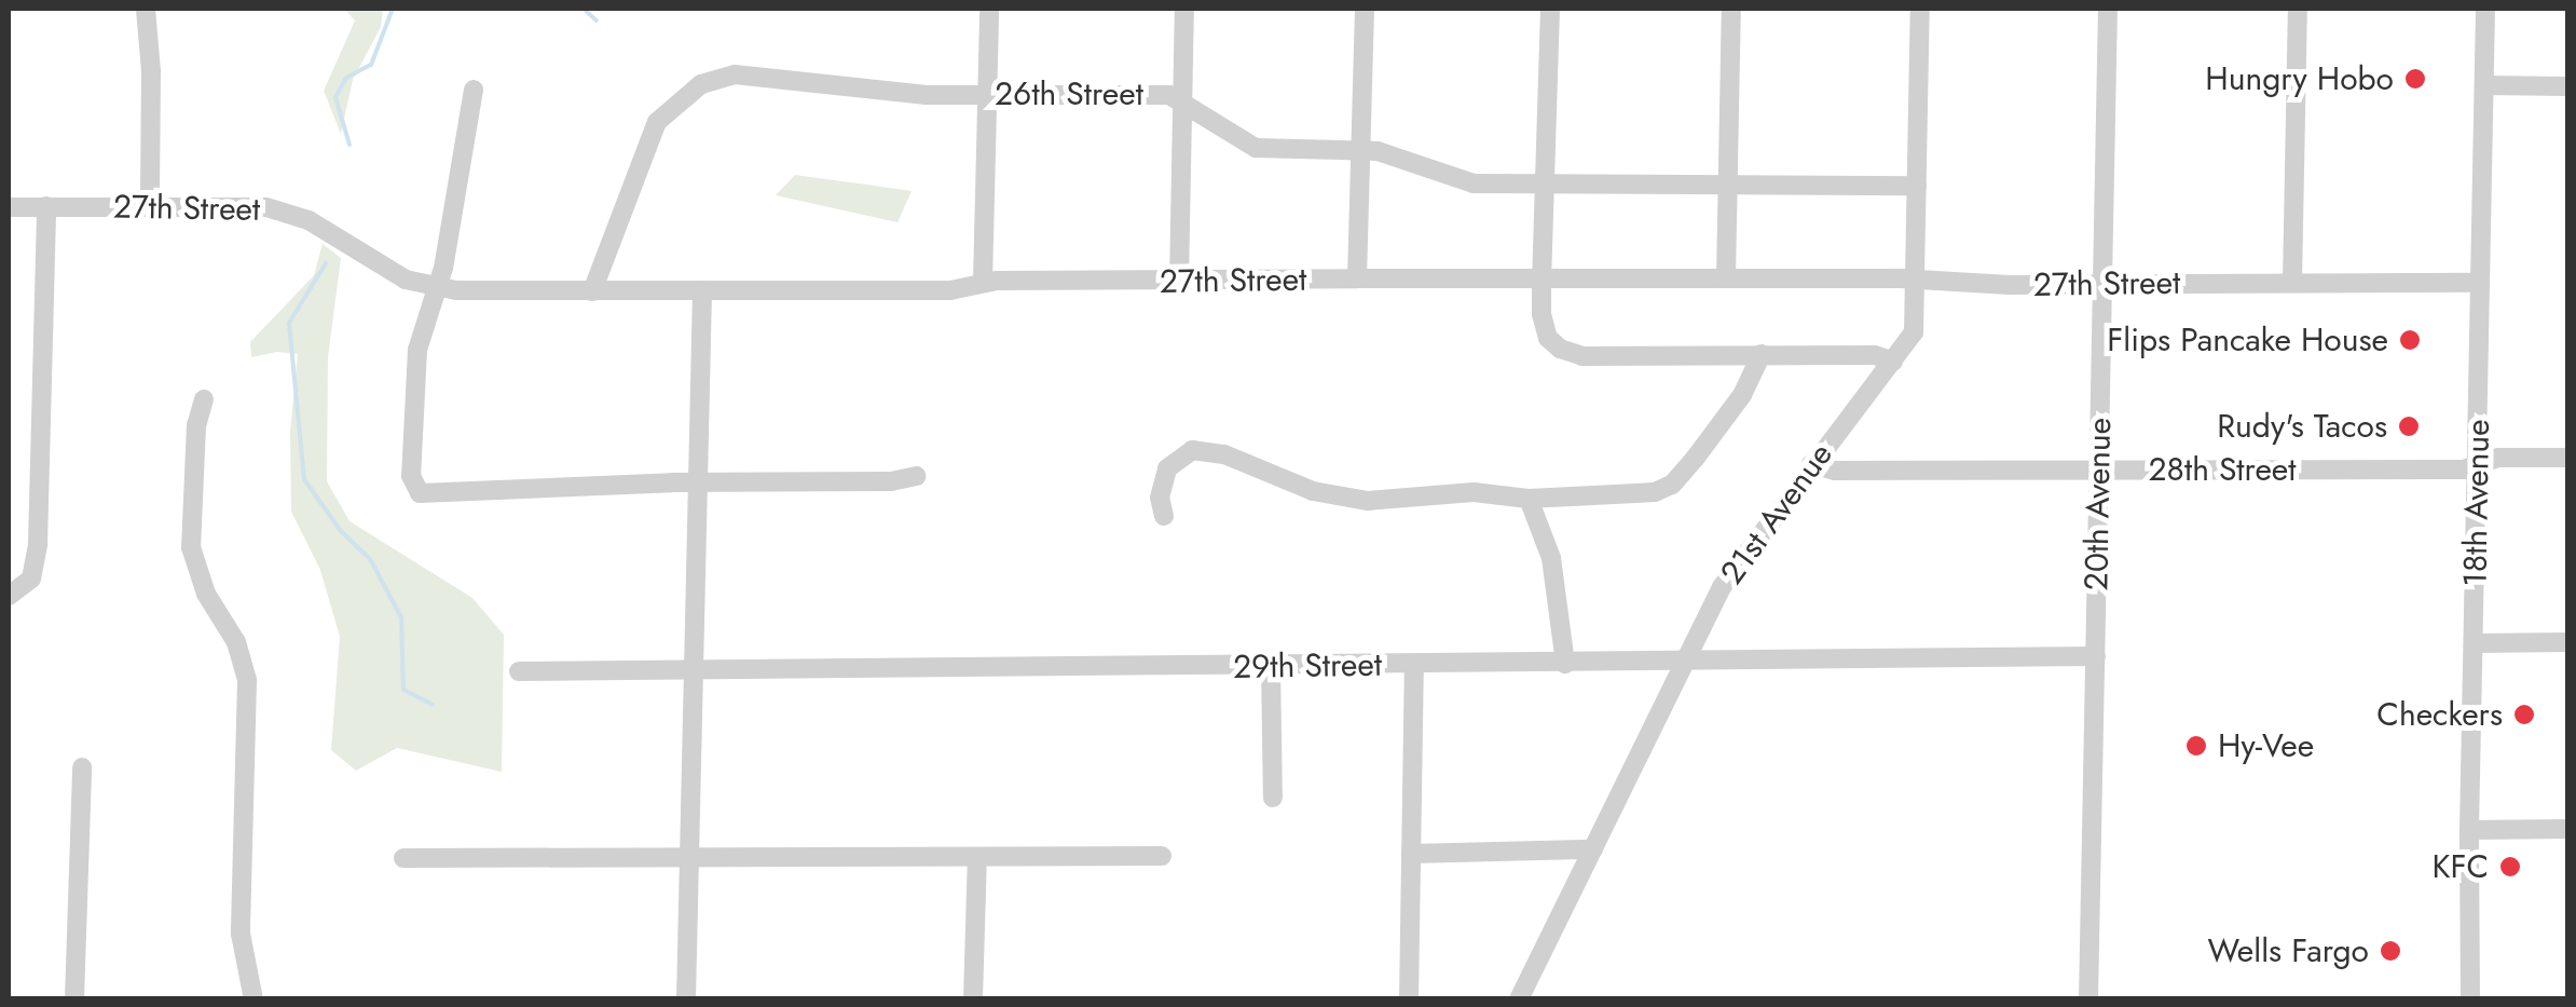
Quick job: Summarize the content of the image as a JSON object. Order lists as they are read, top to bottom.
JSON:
{
  "streets": {
    "street": [
      "26th Street",
      "27th Street",
      "28th Street",
      "18th Avenue",
      "20th Avenue",
      "21st Avenue",
      "29th Street"
    ]
  },
  "crossings": [
    ["26th Street", "27th Street"],
    ["26th Street", "21st Avenue"],
    ["27th Street", "18th Avenue"],
    ["27th Street", "20th Avenue"],
    ["27th Street", "21st Avenue"],
    ["28th Street", "18th Avenue"],
    ["28th Street", "20th Avenue"],
    ["28th Street", "21st Avenue"],
    ["20th Avenue", "29th Street"],
    ["21st Avenue", "29th Street"]
  ],
  "places": [
    "Hungry Hobo",
    "Flips Pancake House",
    "Rudy's Tacos",
    "Checkers",
    "Hy-Vee",
    "KFC",
    "Wells Fargo"
  ]
}
